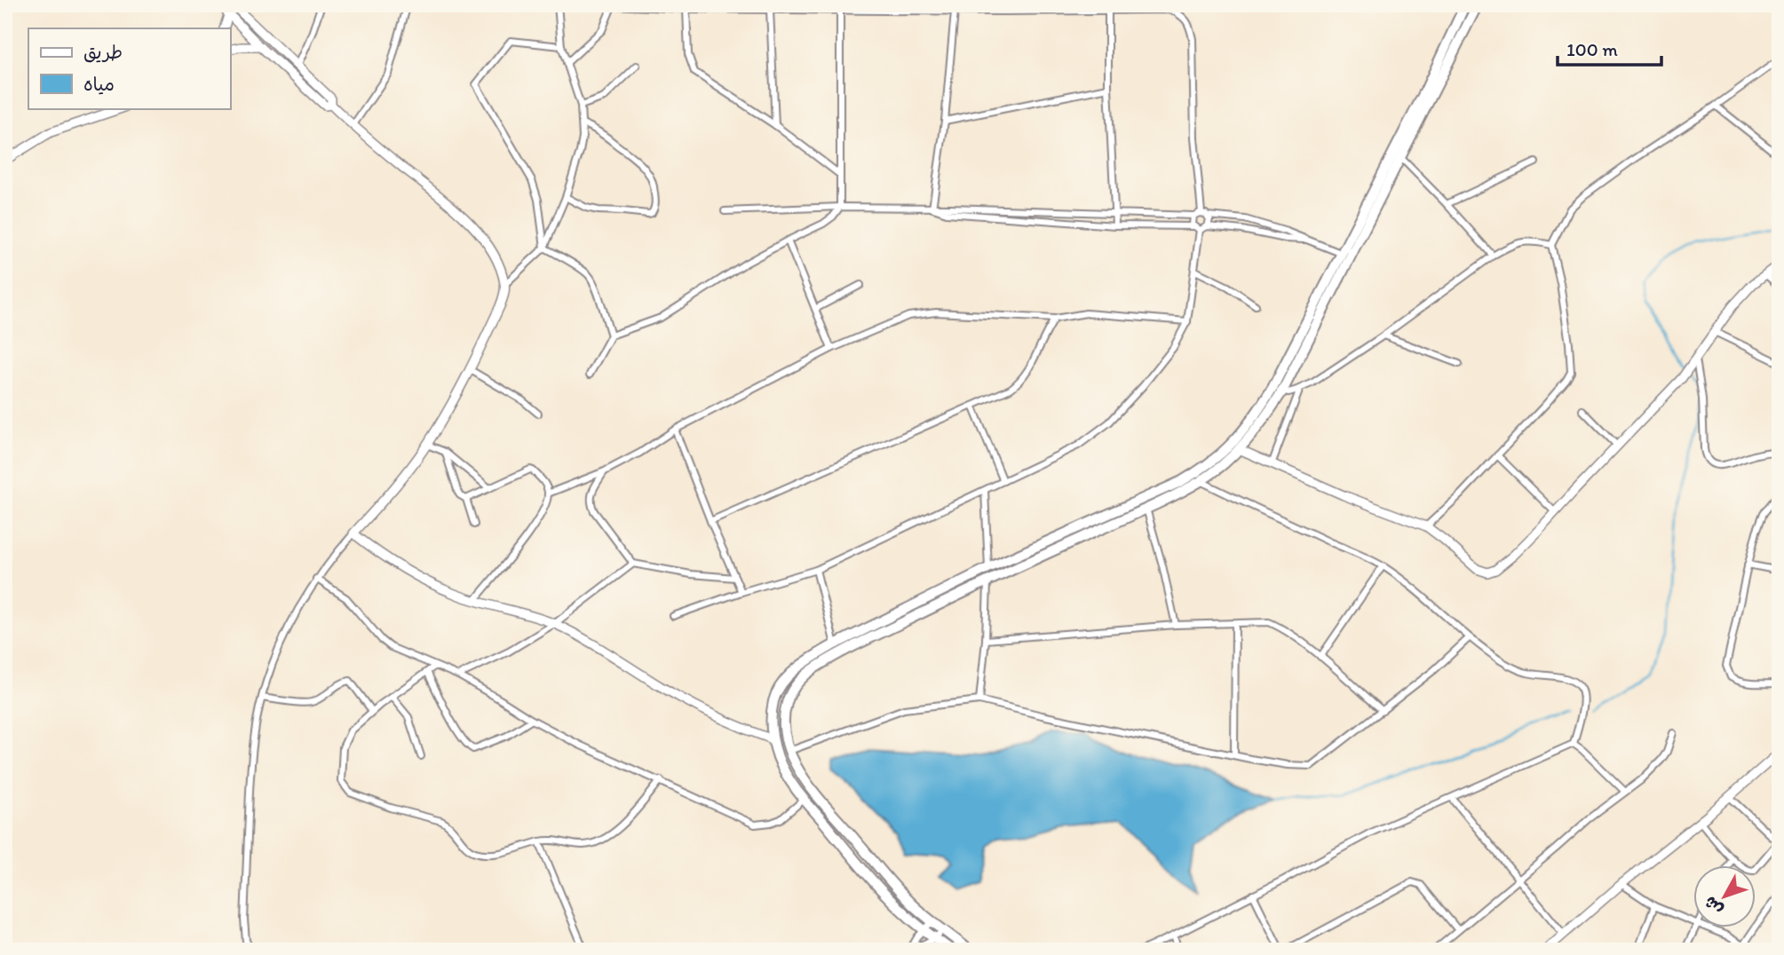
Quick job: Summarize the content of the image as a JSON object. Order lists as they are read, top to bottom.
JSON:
{
  "legend": ["طريق", "مياه"],
  "scale_bar": "100 m",
  "north": "bottom left"
}
